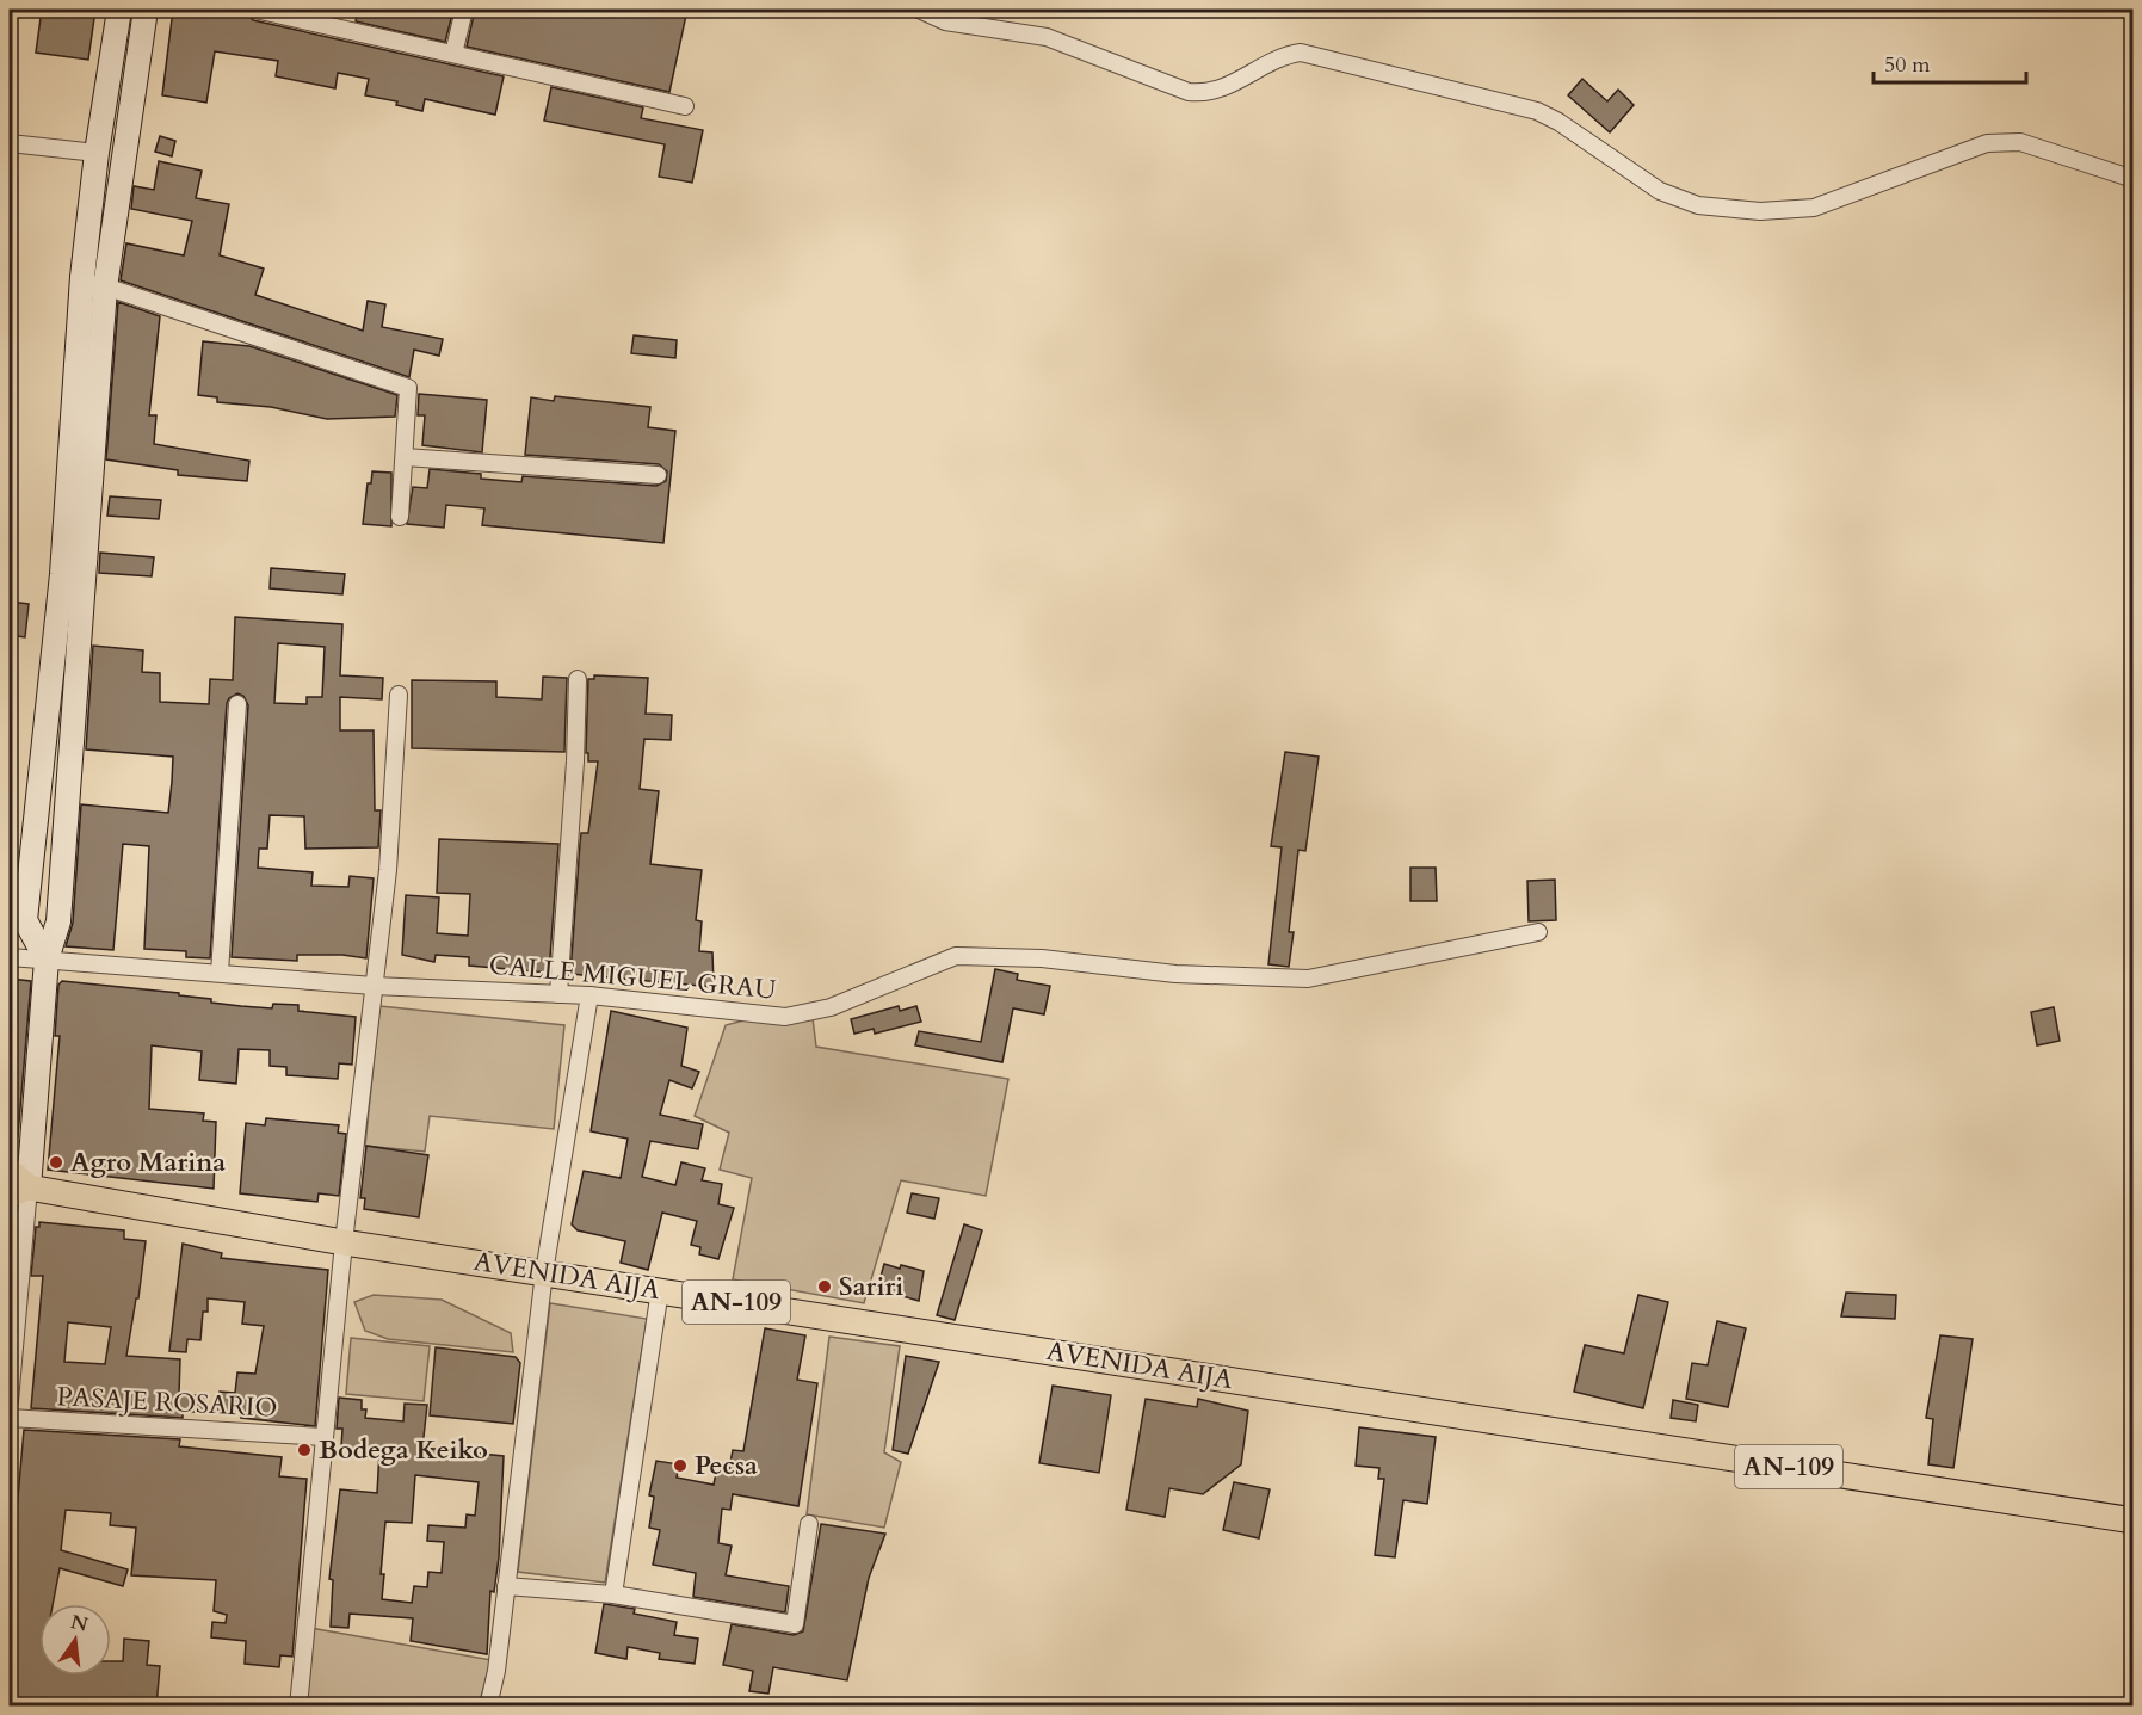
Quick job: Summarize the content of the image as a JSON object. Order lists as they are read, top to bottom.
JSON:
{
  "streets": {
    "main road": ["AVENIDA AIJA", "AN-109"],
    "street": ["CALLE MIGUEL GRAU", "PASAJE ROSARIO"]
  },
  "places": [
    "Agro Marina",
    "Sariri",
    "Bodega Keiko",
    "Pecsa"
  ],
  "scale_bar": "50 m",
  "north": "top"
}
